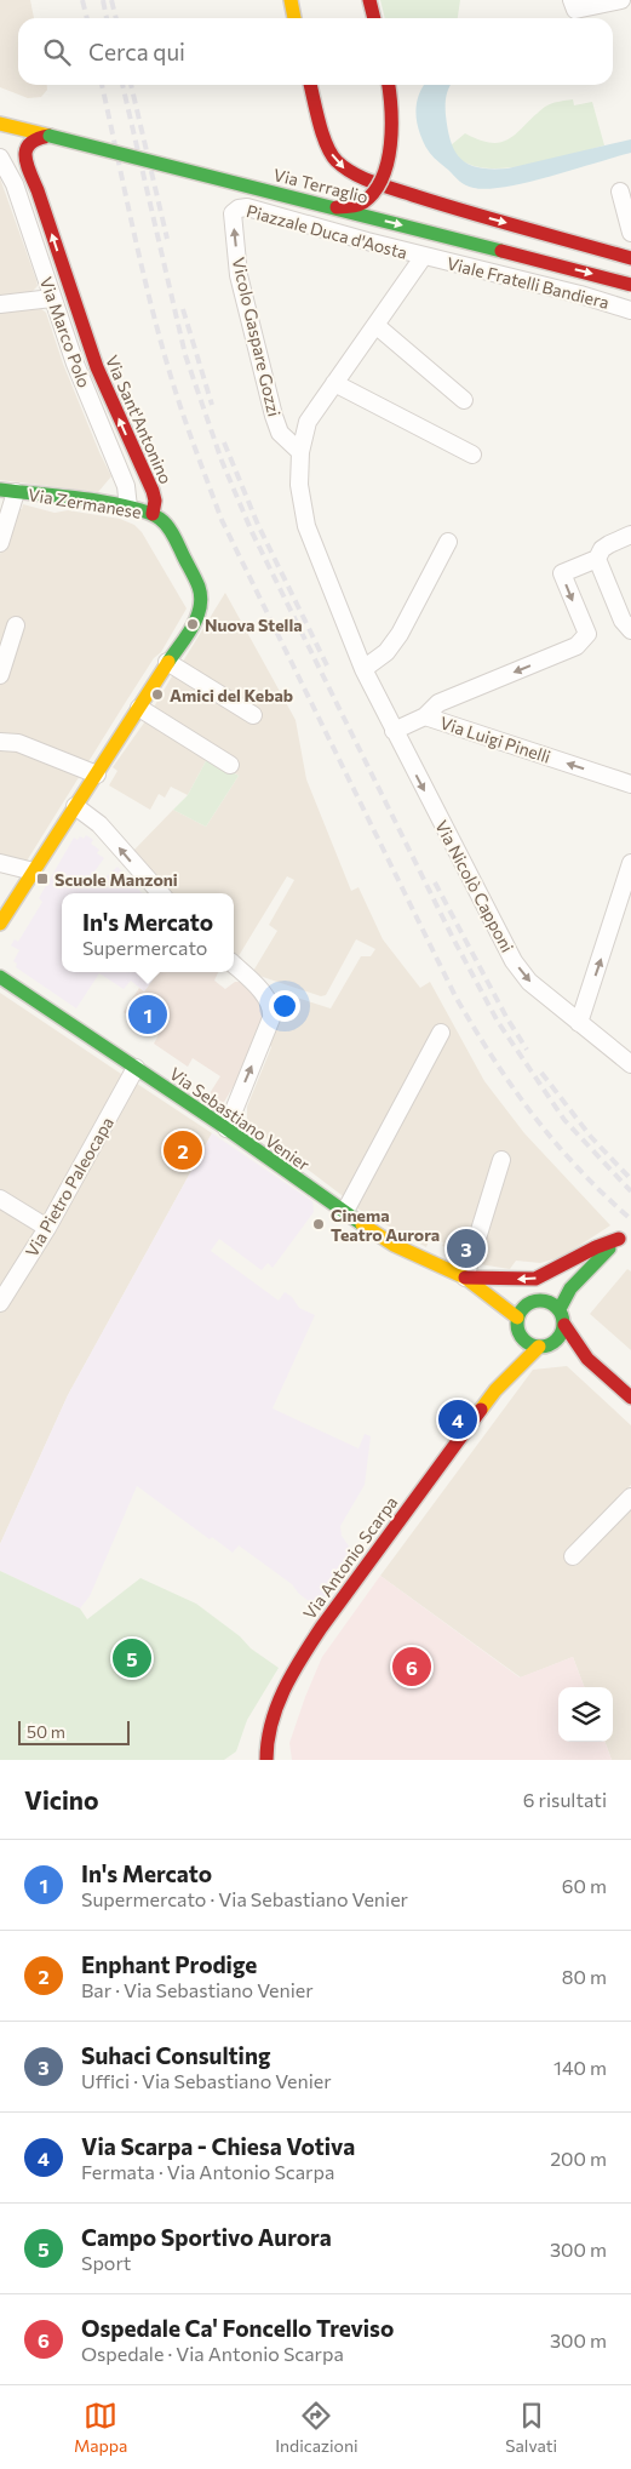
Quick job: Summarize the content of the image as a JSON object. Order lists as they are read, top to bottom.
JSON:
{
  "streets": {
    "street": [
      "Via Terraglio",
      "Piazzale Duca d'Aosta",
      "Viale Fratelli Bandiera",
      "Via Marco Polo",
      "Vicolo Gaspare Gozzi",
      "Via Sant'Antonino",
      "Via Zermanese",
      "Via Luigi Pinelli",
      "Via Nicolò Capponi",
      "Via Sebastiano Venier",
      "Via Pietro Paleocapa",
      "Via Antonio Scarpa"
    ]
  },
  "crossings": [
    ["Via Terraglio", "Piazzale Duca d'Aosta"],
    ["Via Terraglio", "Via Sant'Antonino"],
    ["Piazzale Duca d'Aosta", "Viale Fratelli Bandiera"],
    ["Piazzale Duca d'Aosta", "Vicolo Gaspare Gozzi"],
    ["Via Marco Polo", "Via Zermanese"],
    ["Via Sant'Antonino", "Via Zermanese"],
    ["Via Luigi Pinelli", "Via Nicolò Capponi"],
    ["Via Sebastiano Venier", "Via Pietro Paleocapa"],
    ["Via Sebastiano Venier", "Via Antonio Scarpa"]
  ],
  "one_way": [
    "Vicolo Gaspare Gozzi",
    "Via Sant'Antonino",
    "Via Luigi Pinelli",
    "Via Nicolò Capponi"
  ],
  "places": {
    "other": ["Nuova Stella", "Amici del Kebab", "Cinema Teatro Aurora"],
    "transit": ["Scuole Manzoni"]
  },
  "scale_bar": "50 m",
  "page": {
    "search": "Cerca qui",
    "popup": ["In's Mercato", "Supermercato"],
    "pins": [
      "1",
      "2",
      "3",
      "4",
      "5",
      "6"
    ],
    "scale": "50 m",
    "heading": ["Vicino", "6 risultati"],
    "list": [
      {
        "mark": "1",
        "name": "In's Mercato",
        "note": "Supermercato · Via Sebastiano Venier",
        "value": "60 m"
      },
      {
        "mark": "2",
        "name": "Enphant Prodige",
        "note": "Bar · Via Sebastiano Venier",
        "value": "80 m"
      },
      {
        "mark": "3",
        "name": "Suhaci Consulting",
        "note": "Uffici · Via Sebastiano Venier",
        "value": "140 m"
      },
      {
        "mark": "4",
        "name": "Via Scarpa - Chiesa Votiva",
        "note": "Fermata · Via Antonio Scarpa",
        "value": "200 m"
      },
      {
        "mark": "5",
        "name": "Campo Sportivo Aurora",
        "note": "Sport",
        "value": "300 m"
      },
      {
        "mark": "6",
        "name": "Ospedale Ca' Foncello Treviso",
        "note": "Ospedale · Via Antonio Scarpa",
        "value": "300 m"
      }
    ],
    "nav": ["Mappa", "Indicazioni", "Salvati"]
  }
}
